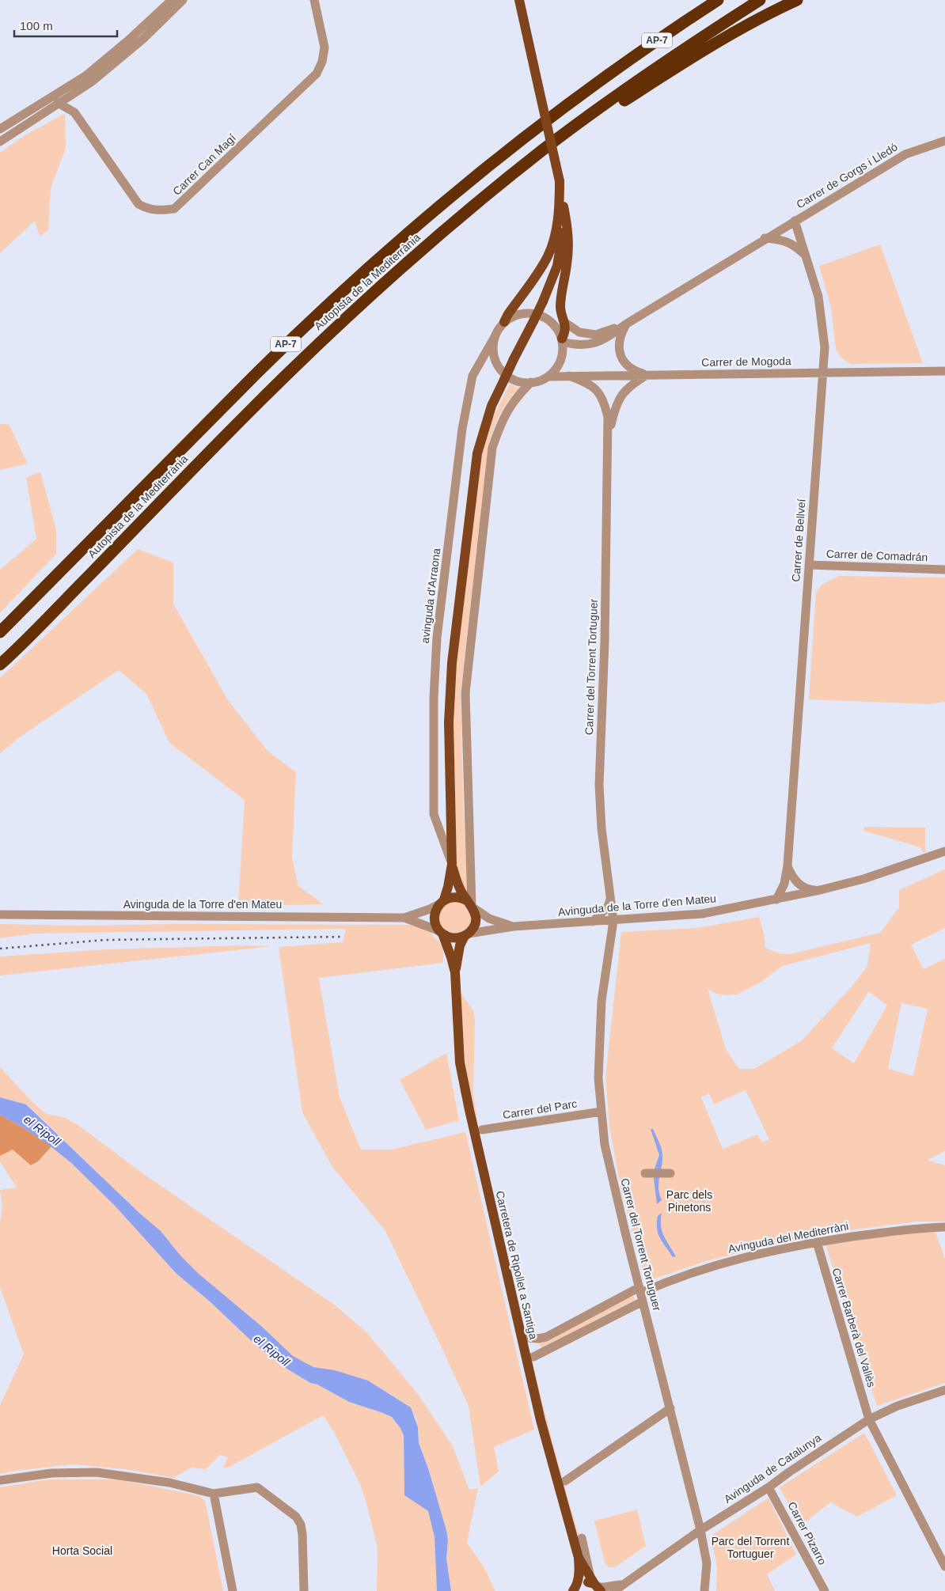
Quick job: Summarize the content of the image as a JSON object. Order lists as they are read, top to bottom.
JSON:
{
  "streets": {
    "highway": ["AP-7", "Autopista de la Mediterrània"],
    "main road": ["Carretera de Ripollet a Santiga"],
    "street": [
      "Carrer Can Magí",
      "Carrer de Gorgs i Lledó",
      "Carrer de Mogoda",
      "Carrer de Bellveí",
      "Carrer de Comadrán",
      "avinguda d'Arraona",
      "Carrer del Torrent Tortuguer",
      "Avinguda de la Torre d'en Mateu",
      "Carrer del Parc",
      "Avinguda del Mediterràni",
      "Carrer Barberà del Vallès",
      "Avinguda de Catalunya",
      "Carrer Pizarro"
    ]
  },
  "crossings": [
    ["Carrer de Gorgs i Lledó", "Carrer de Mogoda"],
    ["Carrer de Gorgs i Lledó", "Carrer de Bellveí"],
    ["Carrer de Gorgs i Lledó", "avinguda d'Arraona"],
    ["Carrer de Mogoda", "Carrer de Bellveí"],
    ["Carrer de Mogoda", "avinguda d'Arraona"],
    ["Carrer de Mogoda", "Carrer del Torrent Tortuguer"],
    ["Carrer de Bellveí", "Carrer de Comadrán"],
    ["Carrer de Bellveí", "Avinguda de la Torre d'en Mateu"],
    ["Carrer del Torrent Tortuguer", "Avinguda de la Torre d'en Mateu"],
    ["Carrer del Torrent Tortuguer", "Carrer del Parc"],
    ["Carrer del Torrent Tortuguer", "Avinguda del Mediterràni"],
    ["Carrer del Torrent Tortuguer", "Avinguda de Catalunya"],
    ["Avinguda del Mediterràni", "Carrer Barberà del Vallès"],
    ["Carrer Barberà del Vallès", "Avinguda de Catalunya"],
    ["Avinguda de Catalunya", "Carrer Pizarro"]
  ],
  "water": ["el Ripoll"],
  "parks": ["Parc dels Pinetons", "Parc del Torrent Tortuguer", "Horta Social"],
  "scale_bar": "100 m"
}
